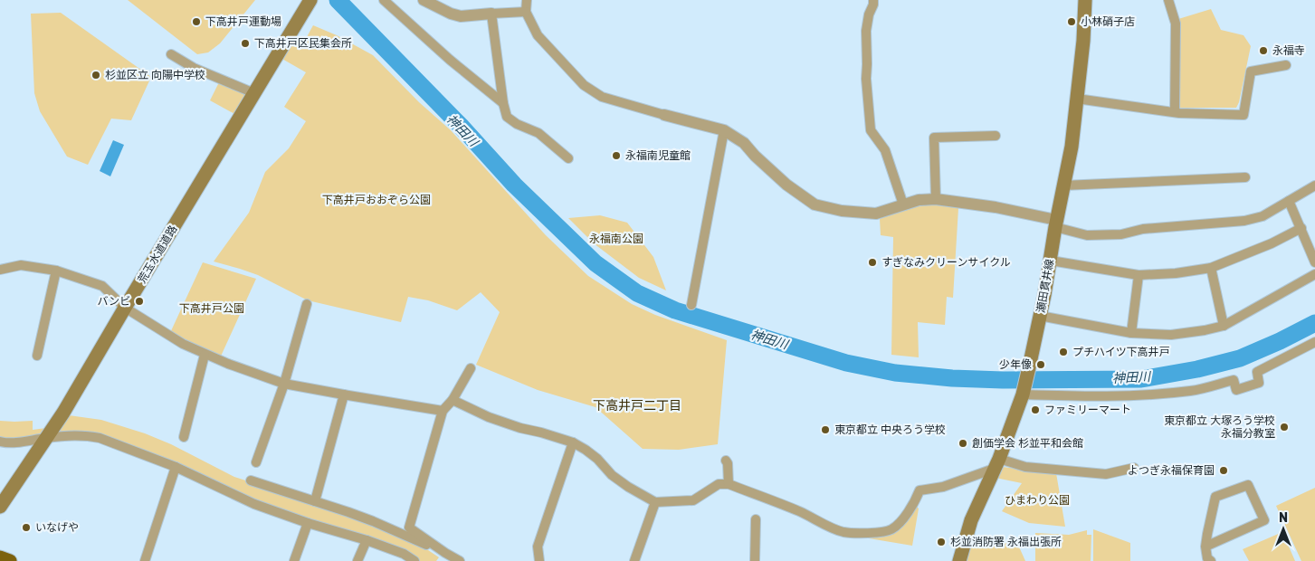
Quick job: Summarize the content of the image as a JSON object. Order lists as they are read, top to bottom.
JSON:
{
  "streets": {
    "main road": ["荒玉水道道路", "瀬田貫井線"]
  },
  "districts": ["下高井戸二丁目"],
  "water": ["神田川"],
  "parks": [
    "下高井戸おおぞら公園",
    "永福南公園",
    "下高井戸公園",
    "ひまわり公園"
  ],
  "places": [
    "下高井戸運動場",
    "小林硝子店",
    "下高井戸区民集会所",
    "永福寺",
    "杉並区立 向陽中学校",
    "永福南児童館",
    "すぎなみクリーンサイクル",
    "バンビ",
    "プチハイツ下高井戸",
    "少年像",
    "ファミリーマート",
    "東京都立 大塚ろう学校 永福分教室",
    "東京都立 中央ろう学校",
    "創価学会 杉並平和会館",
    "よつぎ永福保育園",
    "いなげや",
    "杉並消防署 永福出張所"
  ],
  "north": "top"
}
